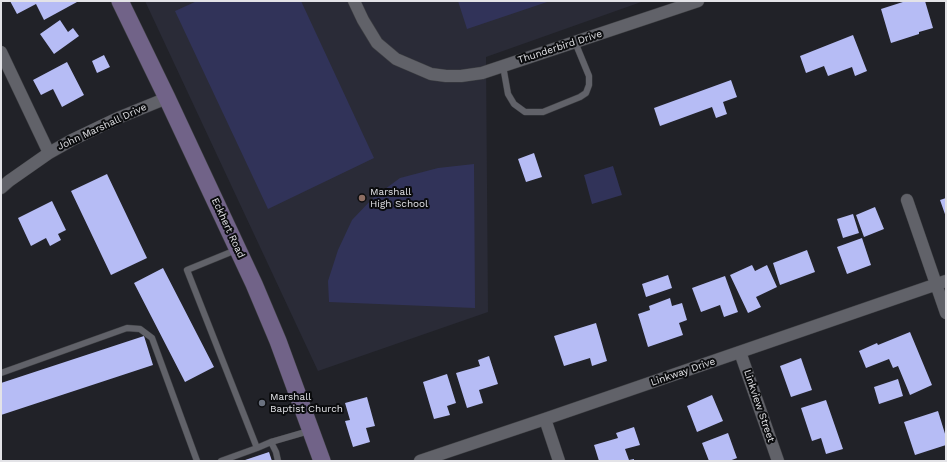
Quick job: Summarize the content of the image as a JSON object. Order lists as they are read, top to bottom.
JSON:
{
  "streets": {
    "main road": ["Eckhert Road"],
    "street": [
      "Thunderbird Drive",
      "John Marshall Drive",
      "Linkway Drive",
      "Linkview Street"
    ]
  },
  "crossings": [
    ["John Marshall Drive", "Eckhert Road"],
    ["Linkway Drive", "Linkview Street"]
  ],
  "places": ["Marshall High School", "Marshall Baptist Church"]
}
